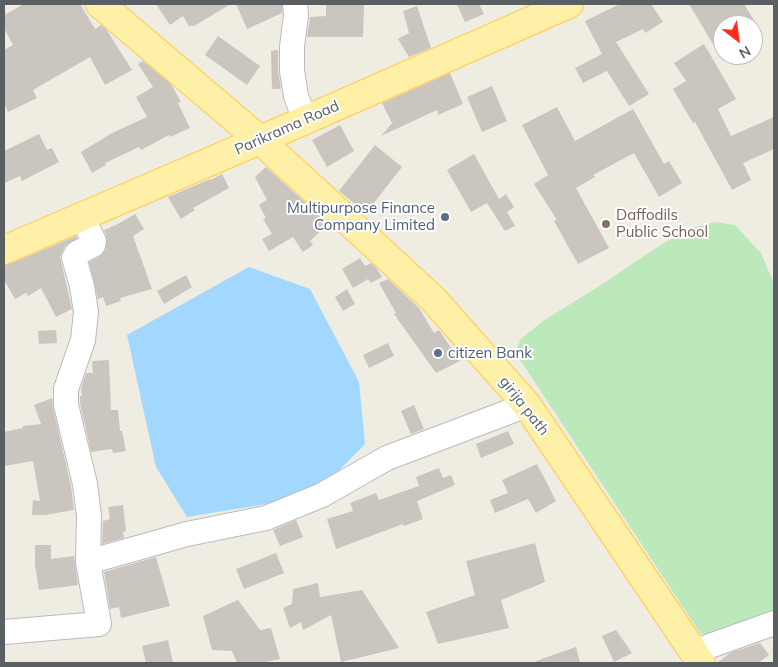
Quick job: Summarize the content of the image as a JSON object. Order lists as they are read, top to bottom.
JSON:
{
  "streets": {
    "main road": ["Parikrama Road", "girija path"]
  },
  "crossings": [
    ["Parikrama Road", "girija path"]
  ],
  "places": ["Multipurpose Finance Company Limited", "Daffodils Public School", "citizen Bank"],
  "north": "bottom right"
}
